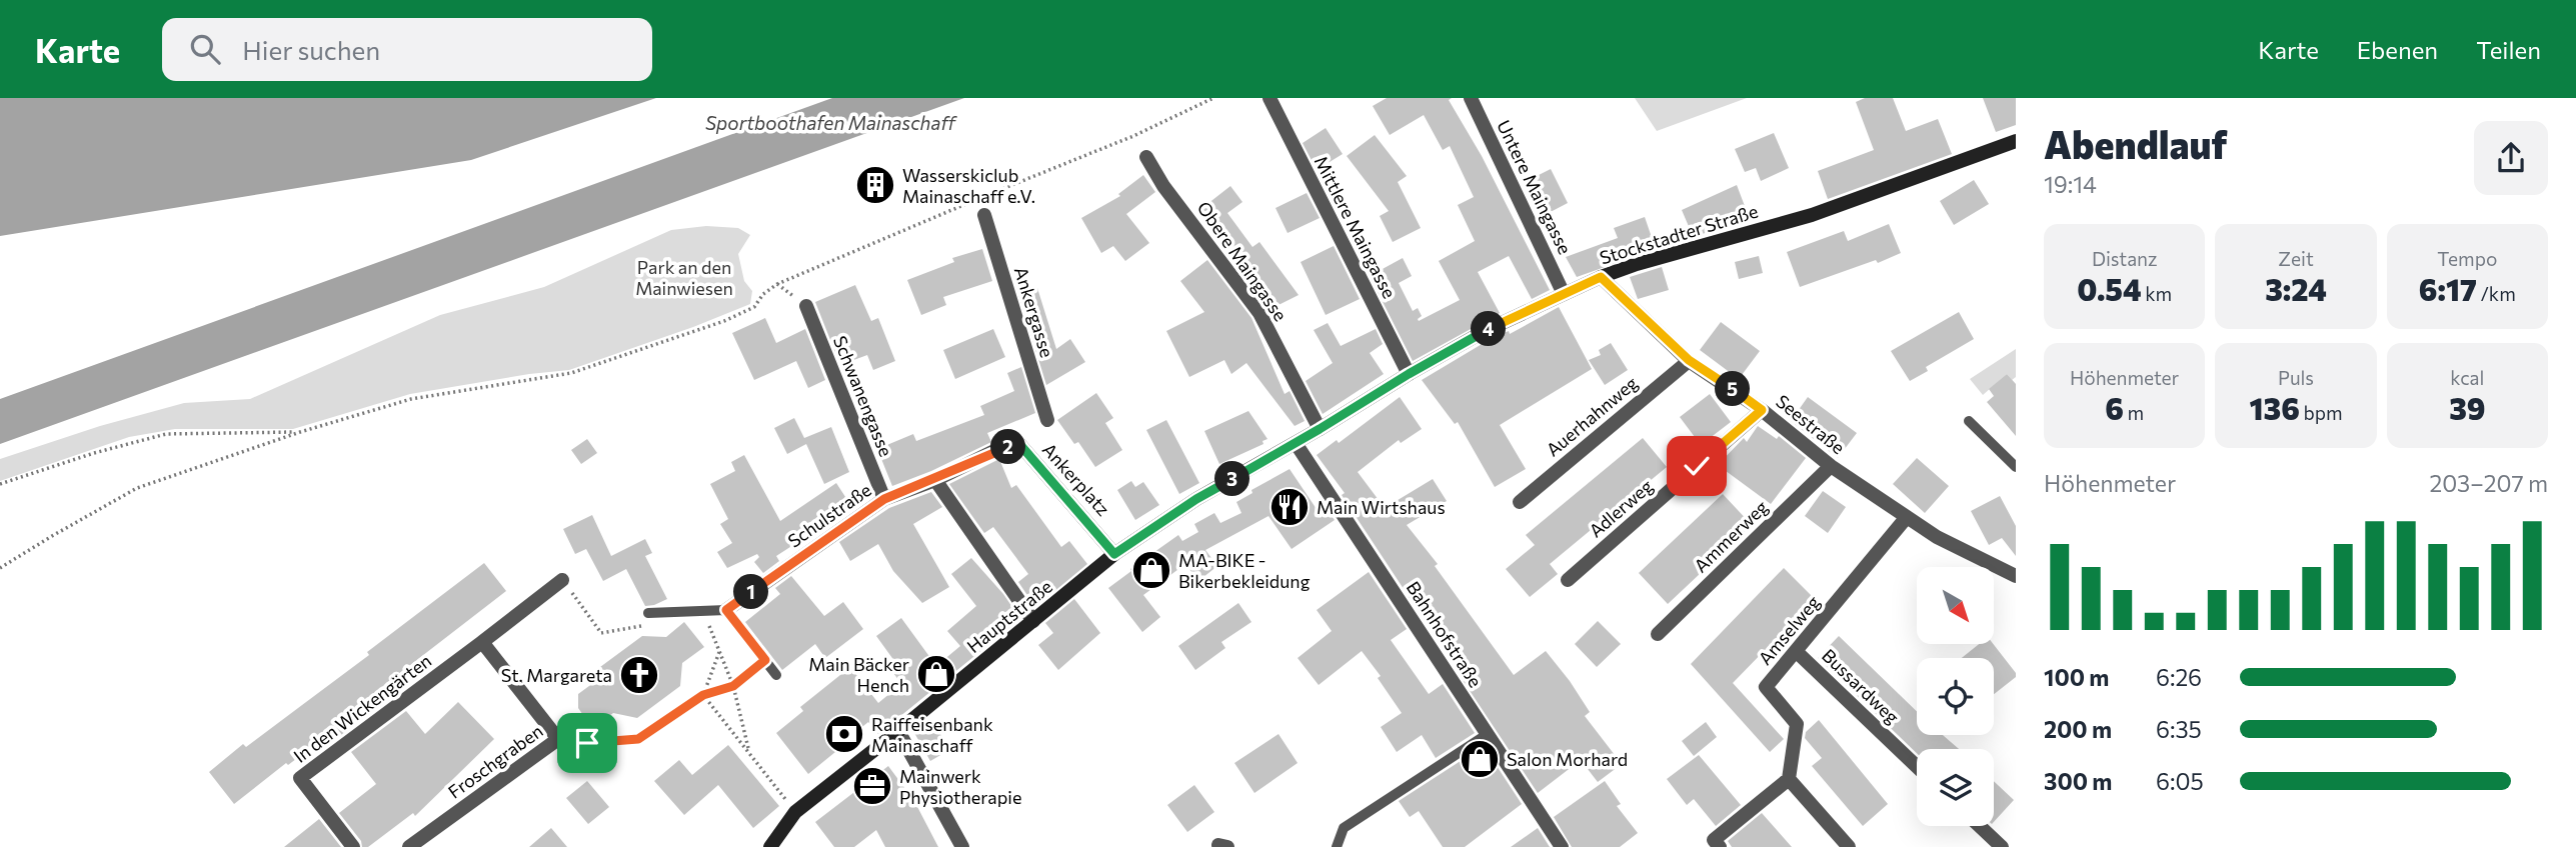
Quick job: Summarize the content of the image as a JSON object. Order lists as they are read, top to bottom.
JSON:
{
  "streets": {
    "street": [
      "Untere Maingasse",
      "Mittlere Maingasse",
      "Stockstadter Straße",
      "Obere Maingasse",
      "Ankergasse",
      "Schwanengasse",
      "Auerhahnweg",
      "Seestraße",
      "Ankerplatz",
      "Adlerweg",
      "Schulstraße",
      "Ammerweg",
      "Hauptstraße",
      "Amselweg",
      "Bahnhofstraße",
      "Bussardweg",
      "In den Wickengärten",
      "Froschgraben"
    ]
  },
  "crossings": [
    ["Untere Maingasse", "Stockstadter Straße"],
    ["Mittlere Maingasse", "Stockstadter Straße"],
    ["Stockstadter Straße", "Obere Maingasse"],
    ["Stockstadter Straße", "Seestraße"],
    ["Stockstadter Straße", "Hauptstraße"],
    ["Stockstadter Straße", "Bahnhofstraße"],
    ["Schwanengasse", "Schulstraße"],
    ["Auerhahnweg", "Seestraße"],
    ["Seestraße", "Adlerweg"],
    ["Seestraße", "Ammerweg"],
    ["Seestraße", "Amselweg"],
    ["Ankerplatz", "Schulstraße"],
    ["Ankerplatz", "Hauptstraße"],
    ["Hauptstraße", "Bahnhofstraße"],
    ["Amselweg", "Bussardweg"],
    ["In den Wickengärten", "Froschgraben"]
  ],
  "water": ["Sportboothafen Mainaschaff"],
  "parks": ["Park an den Mainwiesen"],
  "places": {
    "building": ["Wasserskiclub Mainaschaff e.V."],
    "restaurant": ["Main Wirtshaus"],
    "shop": ["MA-BIKE - Bikerbekleidung", "Main Bäcker Hench", "Salon Morhard"],
    "church": ["St. Margareta"],
    "bank": ["Raiffeisenbank Mainaschaff"],
    "office": ["Mainwerk Physiotherapie"]
  },
  "north": "bottom right",
  "page": {
    "header": "Karte",
    "search": "Hier suchen",
    "nav": ["Karte", "Ebenen", "Teilen"],
    "heading": ["Abendlauf", "19:14"],
    "stats": [
      ["Distanz", "0.54 km"],
      ["Zeit", "3:24"],
      ["Tempo", "6:17 /km"],
      ["Höhenmeter", "6 m"],
      ["Puls", "136 bpm"],
      ["kcal", "39"]
    ],
    "pins": [
      "4",
      "5",
      "2",
      "3",
      "1"
    ],
    "chart": ["Höhenmeter", "203–207 m"],
    "list": [
      {
        "name": "100 m",
        "note": "6:26"
      },
      {
        "name": "200 m",
        "note": "6:35"
      },
      {
        "name": "300 m",
        "note": "6:05"
      }
    ]
  }
}
